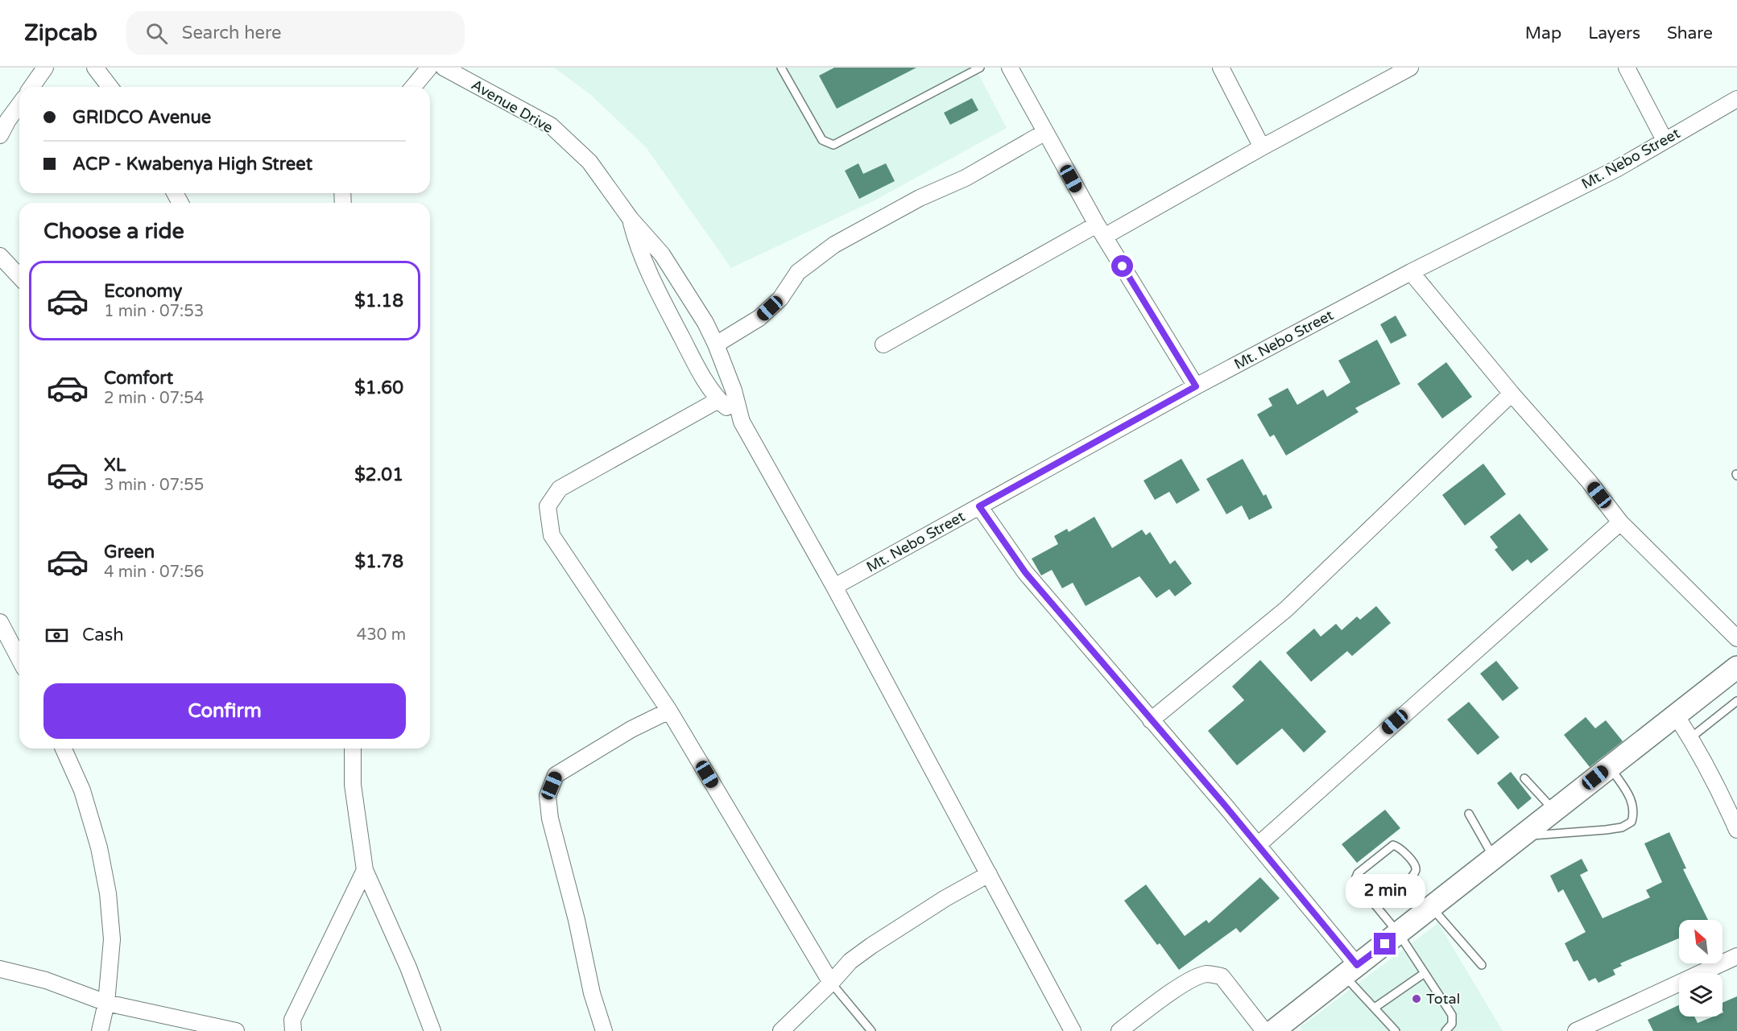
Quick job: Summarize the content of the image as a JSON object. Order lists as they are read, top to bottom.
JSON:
{
  "streets": {
    "street": ["Avenue Drive", "Mt. Nebo Street"]
  },
  "places": ["Total"],
  "north": "top left",
  "page": {
    "header": "Zipcab",
    "search": "Search here",
    "nav": ["Map", "Layers", "Share"],
    "banner": ["GRIDCO Avenue", "ACP - Kwabenya High Street"],
    "heading": "Choose a ride",
    "list": [
      {
        "name": "Economy",
        "note": "1 min · 07:53",
        "value": "$1.18"
      },
      {
        "name": "Comfort",
        "note": "2 min · 07:54",
        "value": "$1.60"
      },
      {
        "name": "XL",
        "note": "3 min · 07:55",
        "value": "$2.01"
      },
      {
        "name": "Green",
        "note": "4 min · 07:56",
        "value": "$1.78"
      }
    ],
    "pay": ["Cash", "430 m"],
    "buttons": "Confirm",
    "bubble": "2 min"
  }
}
